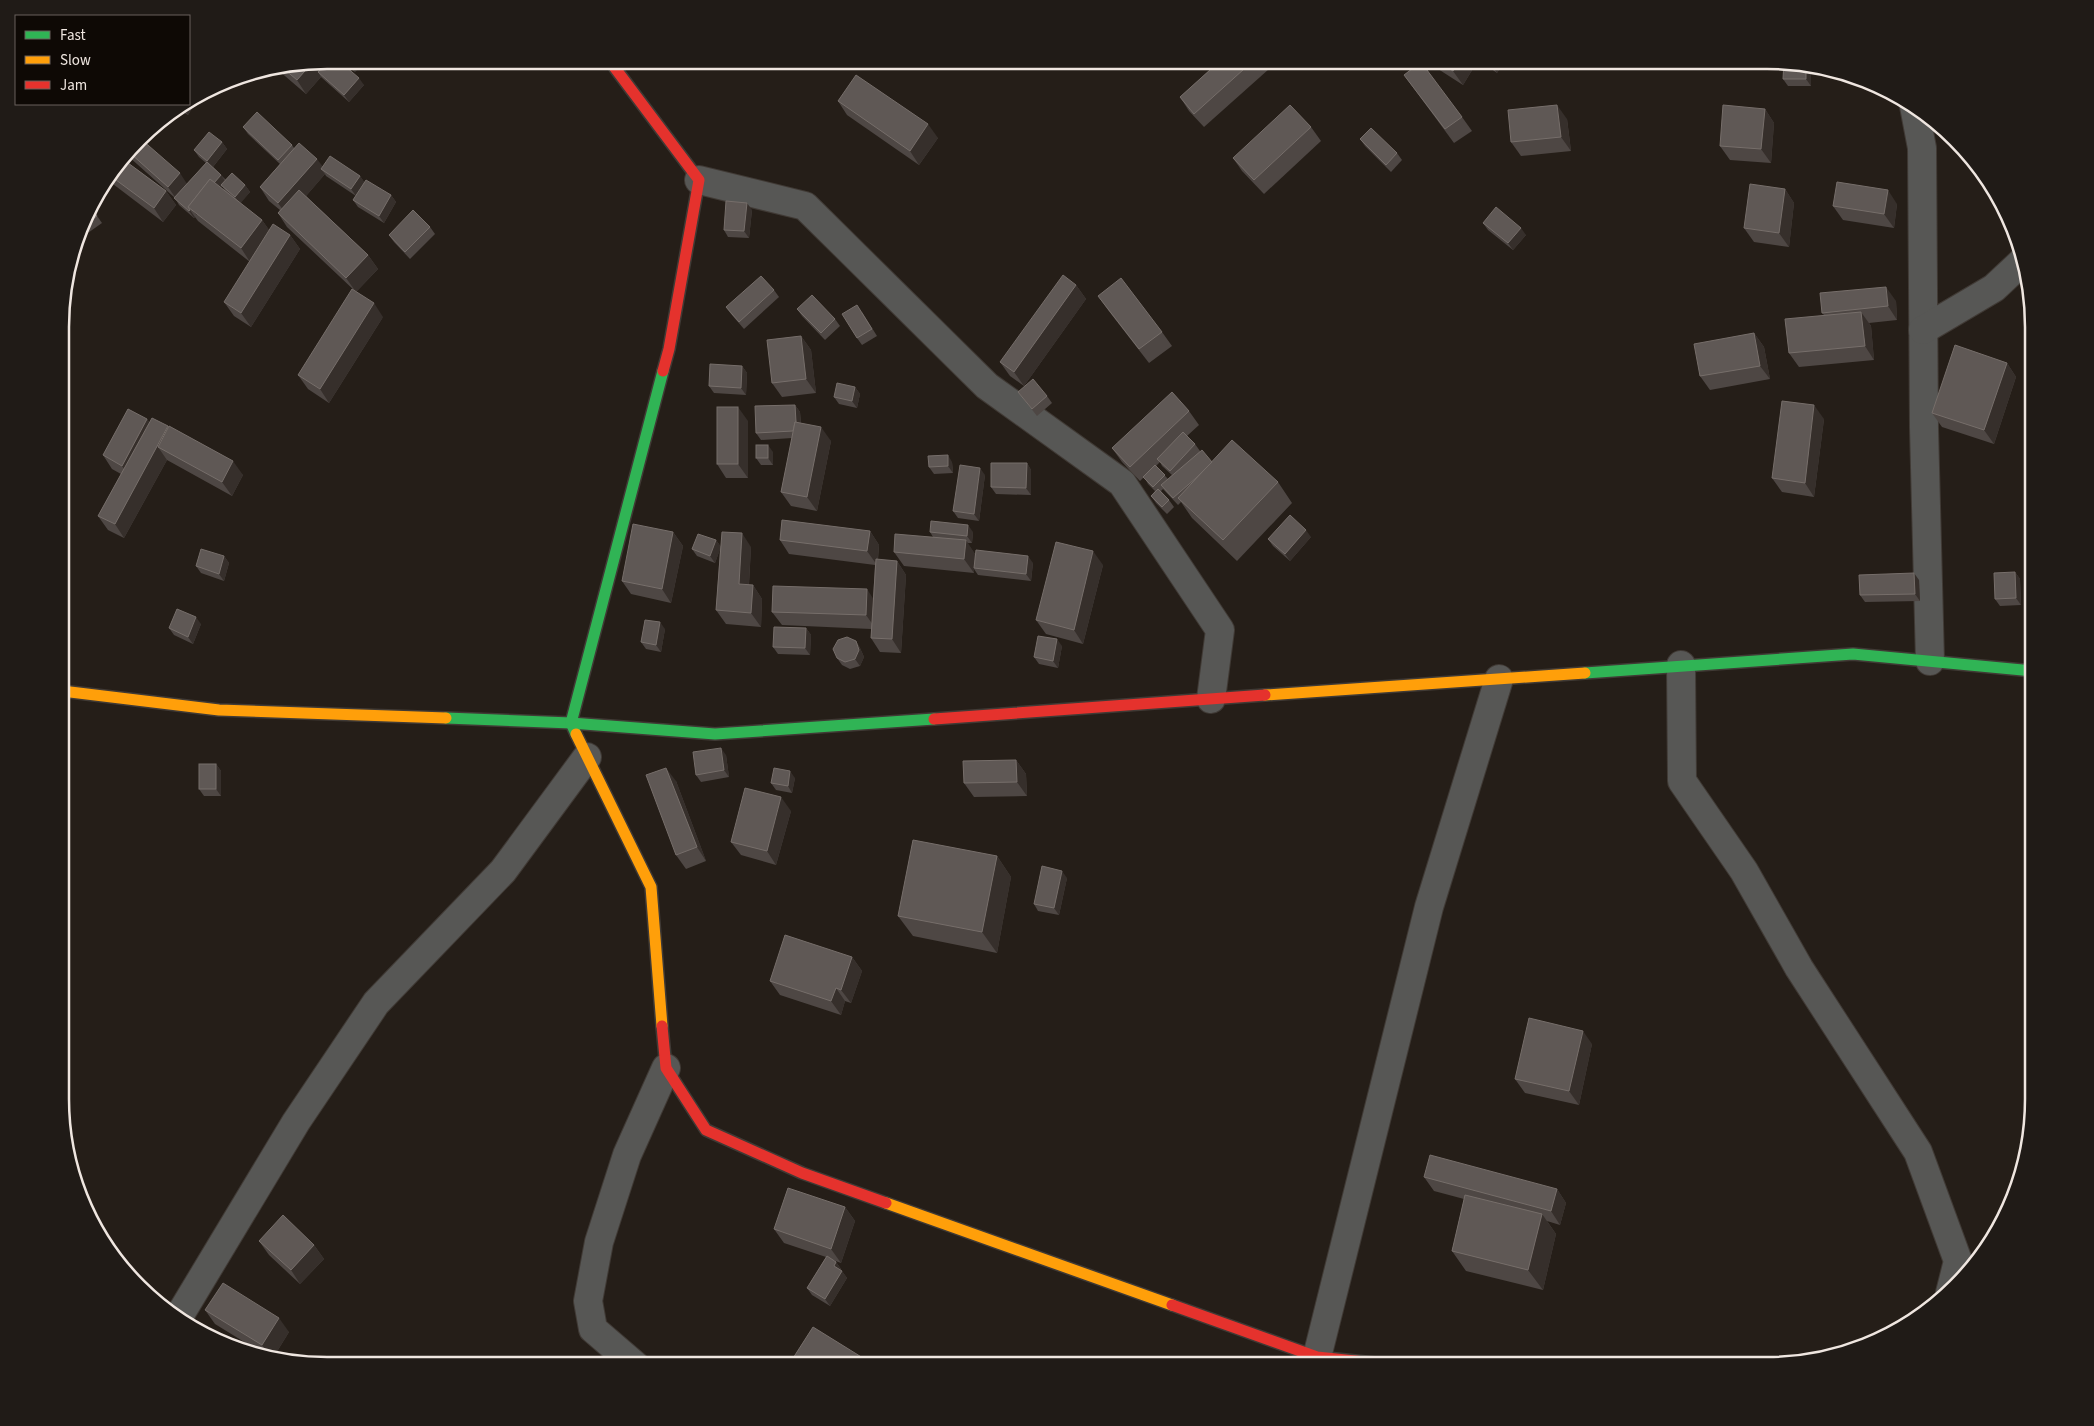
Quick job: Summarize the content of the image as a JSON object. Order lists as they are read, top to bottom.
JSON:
{
  "legend": ["Fast", "Slow", "Jam"]
}
